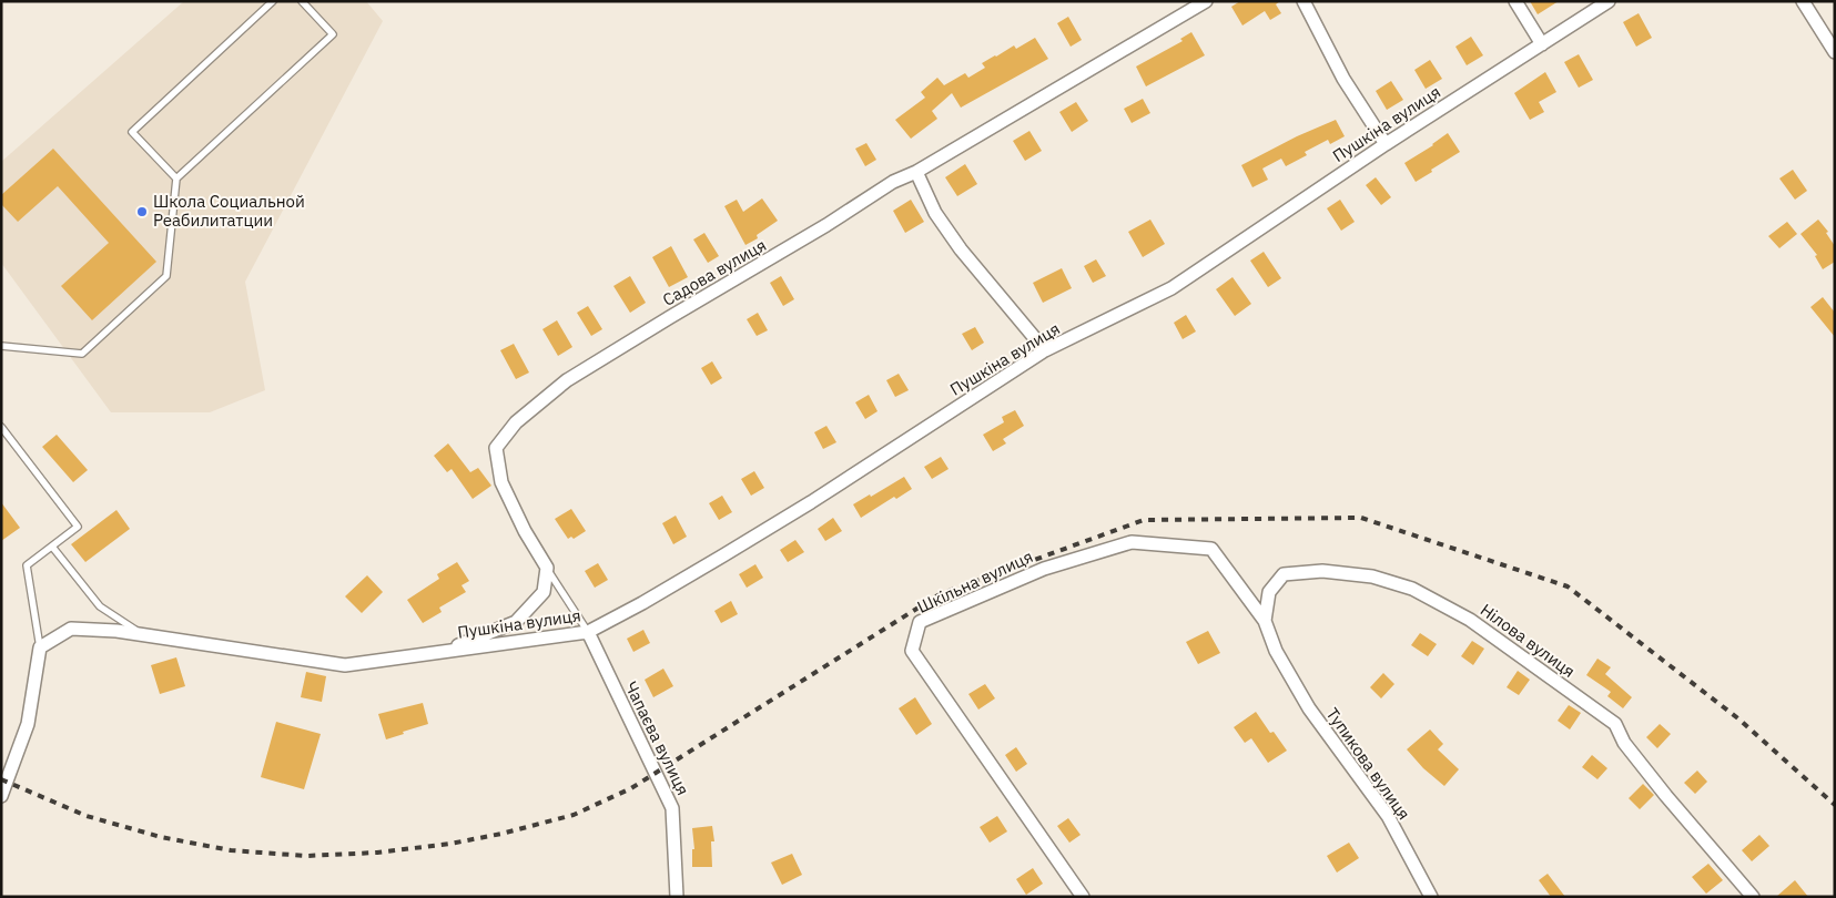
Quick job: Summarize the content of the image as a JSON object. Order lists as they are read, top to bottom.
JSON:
{
  "streets": {
    "street": [
      "Пушкіна вулиця",
      "Садова вулиця",
      "Шкільна вулиця",
      "Нілова вулиця",
      "Чапаєва вулиця",
      "Тупикова вулиця"
    ]
  },
  "crossings": [
    ["Пушкіна вулиця", "Чапаєва вулиця"],
    ["Шкільна вулиця", "Нілова вулиця"],
    ["Нілова вулиця", "Тупикова вулиця"]
  ],
  "places": ["Школа Социальной Реабилитатции"]
}
